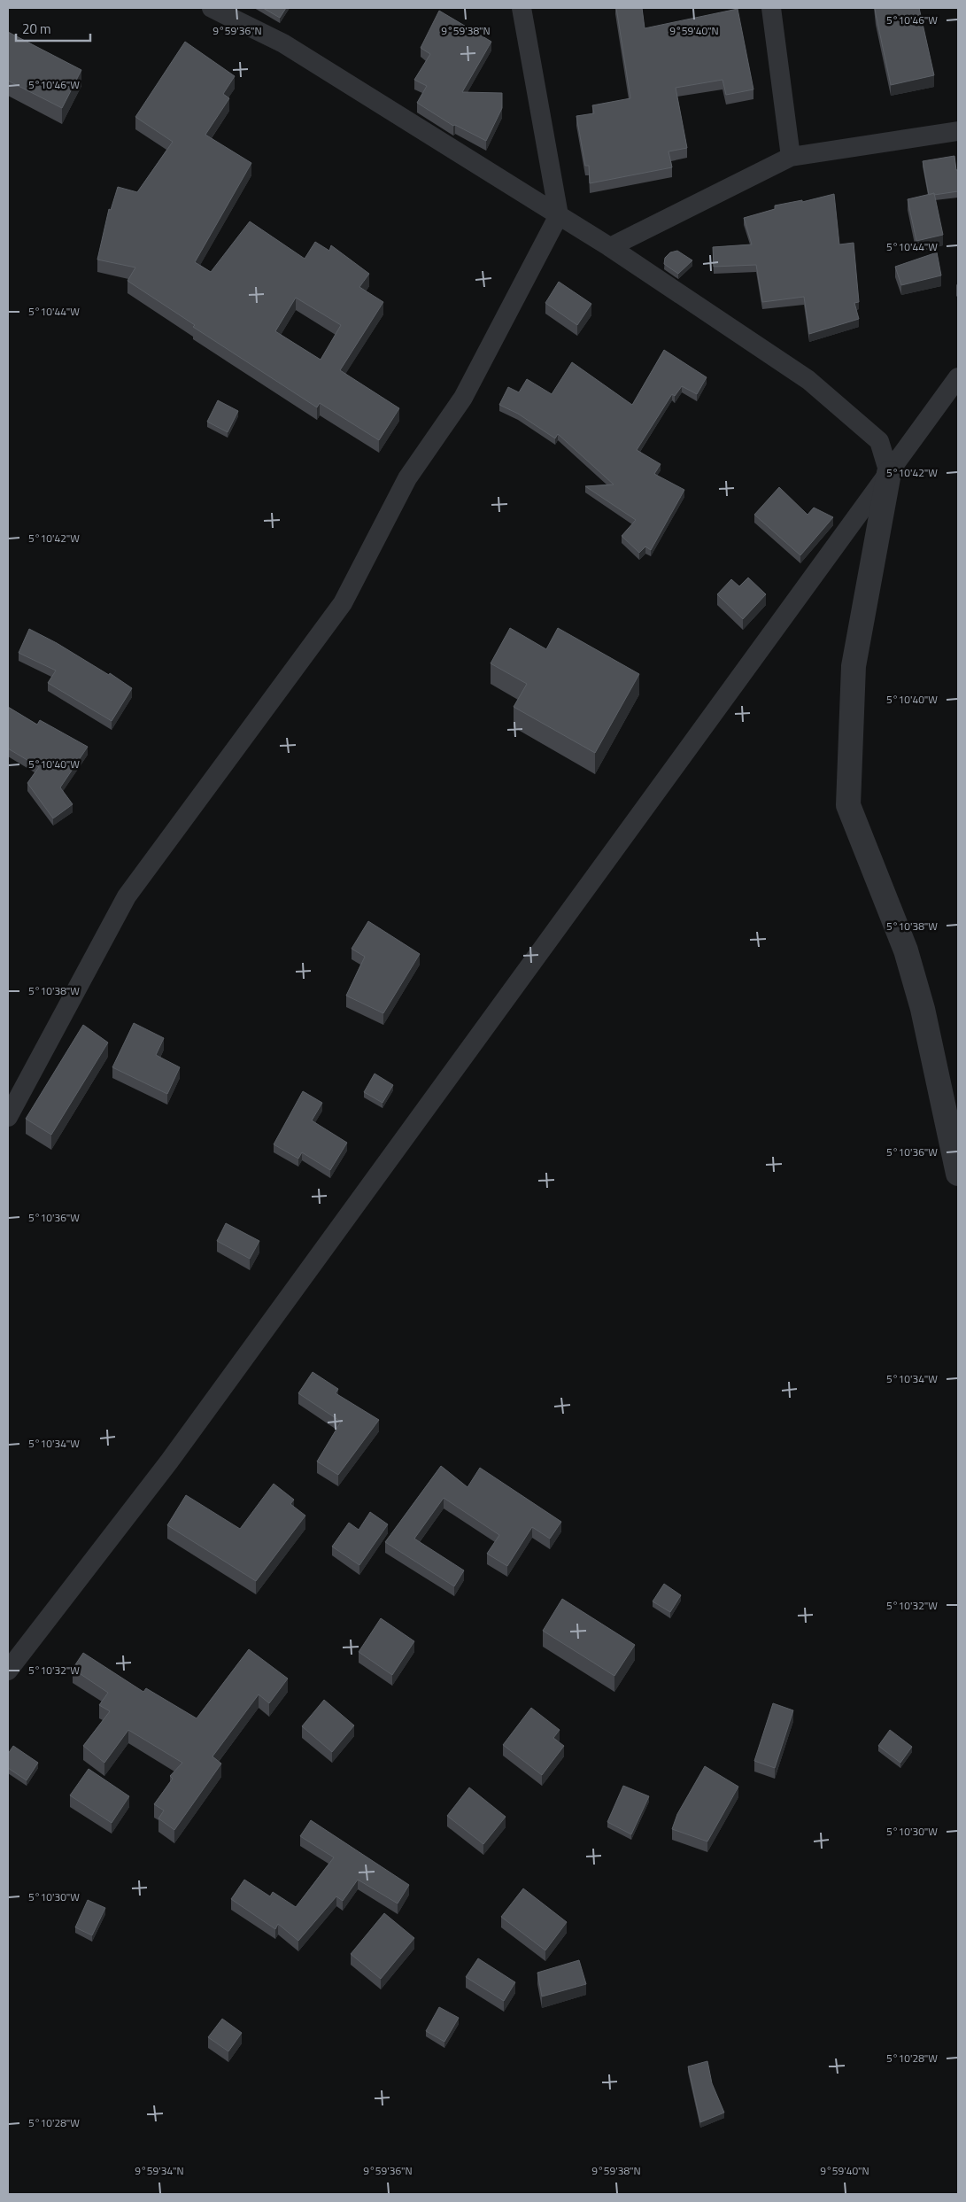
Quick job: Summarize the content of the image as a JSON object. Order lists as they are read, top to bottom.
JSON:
{
  "scale_bar": "20 m",
  "coordinates": [
    "5°10'46\"W",
    "9°59'36\"N",
    "9°59'38\"N",
    "9°59'40\"N",
    "5°10'44\"W",
    "5°10'42\"W",
    "5°10'40\"W",
    "5°10'38\"W",
    "5°10'36\"W",
    "5°10'34\"W",
    "5°10'32\"W",
    "5°10'30\"W",
    "5°10'28\"W",
    "9°59'34\"N"
  ]
}
